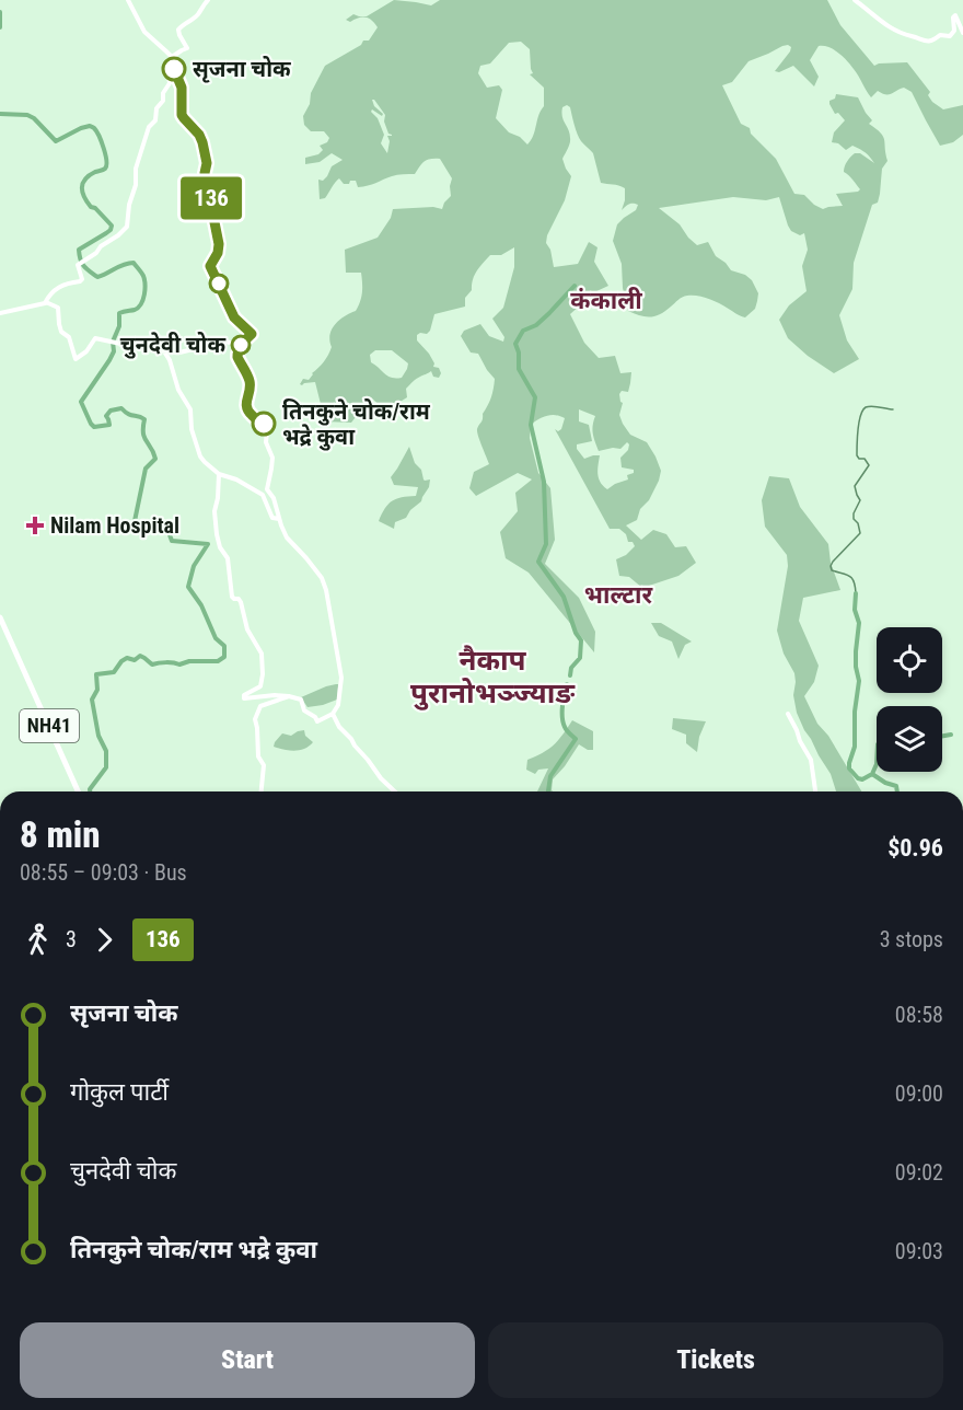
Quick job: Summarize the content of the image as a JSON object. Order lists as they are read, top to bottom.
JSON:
{
  "streets": {
    "highway": ["NH41"]
  },
  "districts": ["कंकाली", "भाल्टार", "नैकाप पुरानोभञ्ज्याङ"],
  "places": {
    "other": ["सृजना चोक", "चुनदेवी चोक", "तिनकुने चोक/राम भद्रे कुवा"],
    "health": ["Nilam Hospital"]
  },
  "lines": ["bus line 136"],
  "page": {
    "on_map": "136",
    "heading": ["8 min", "08:55 – 09:03 · Bus", "$0.96"],
    "legs": ["3", "136", "3 stops"],
    "list": [
      {
        "name": "सृजना चोक",
        "value": "08:58"
      },
      {
        "name": "गोकुल पार्टी",
        "value": "09:00"
      },
      {
        "name": "चुनदेवी चोक",
        "value": "09:02"
      },
      {
        "name": "तिनकुने चोक/राम भद्रे कुवा",
        "value": "09:03"
      }
    ],
    "buttons": ["Start", "Tickets"]
  }
}
